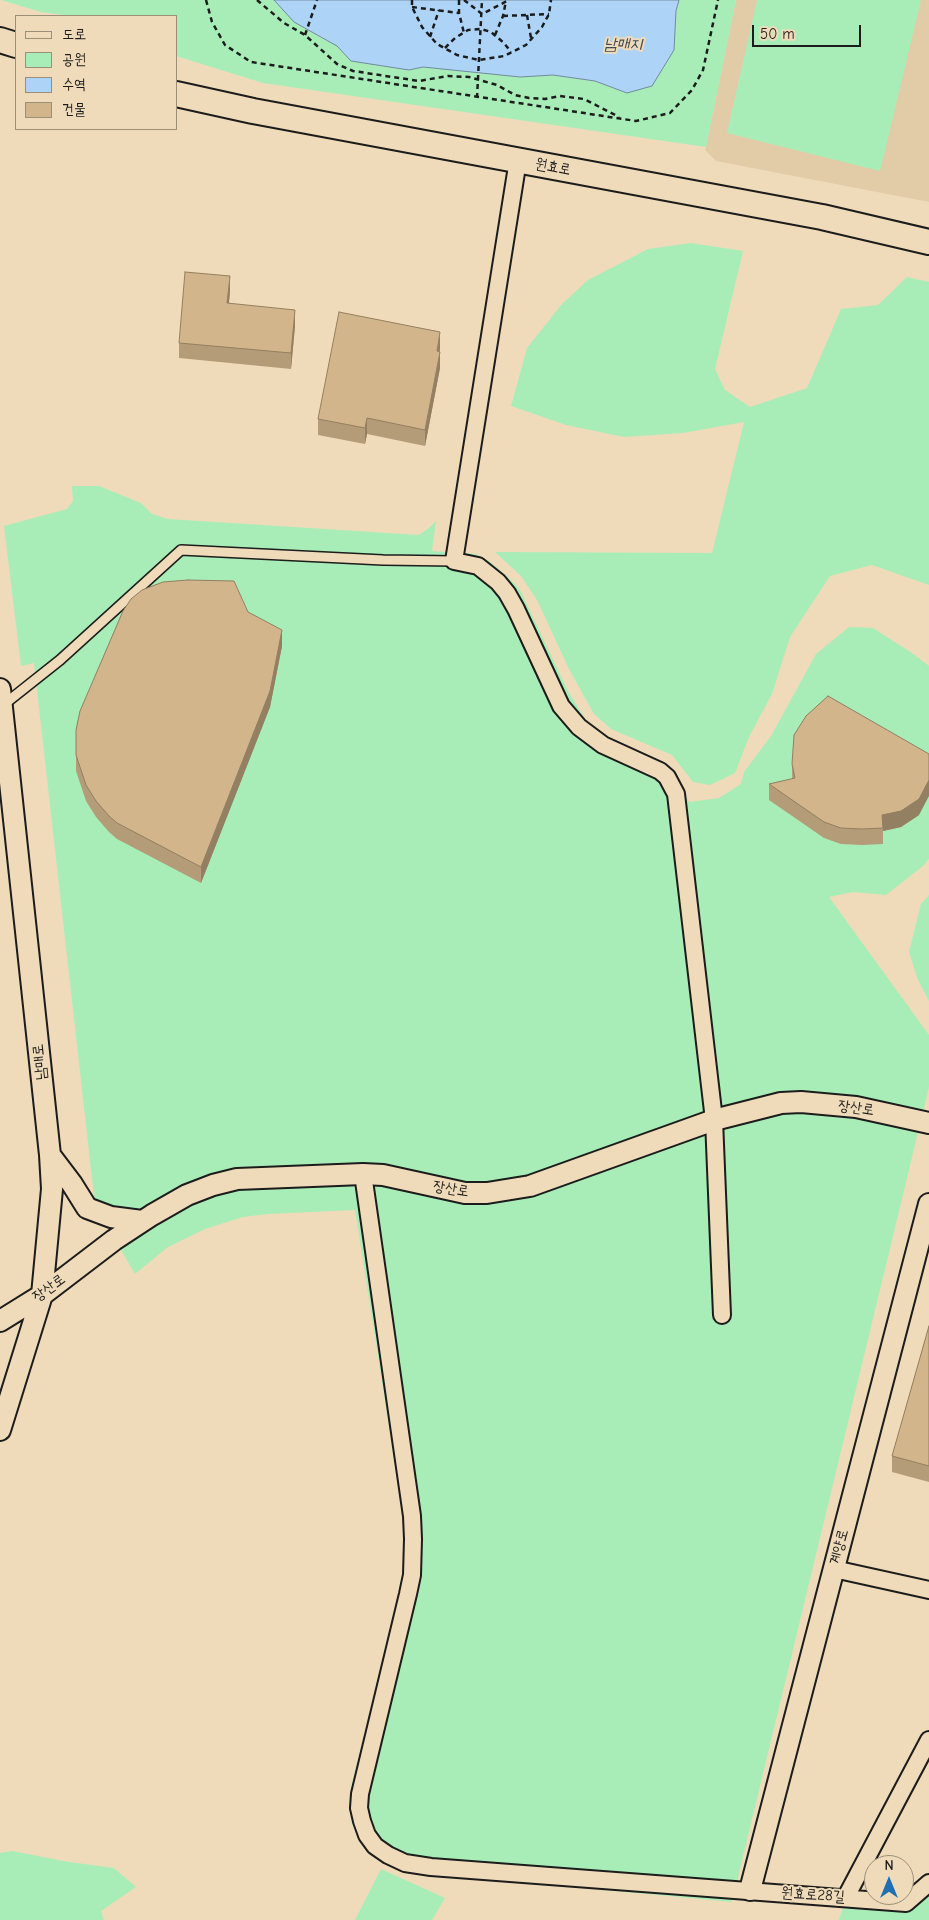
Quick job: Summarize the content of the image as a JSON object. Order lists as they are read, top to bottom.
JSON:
{
  "streets": {
    "main road": ["원효로"],
    "street": [
      "남매로",
      "장산로",
      "계양로",
      "원효로28길"
    ]
  },
  "crossings": [
    ["남매로", "장산로"],
    ["장산로", "원효로28길"],
    ["계양로", "원효로28길"]
  ],
  "water": ["남매지"],
  "legend": [
    "도로",
    "공원",
    "수역",
    "건물"
  ],
  "scale_bar": "50 m",
  "north": "top"
}
